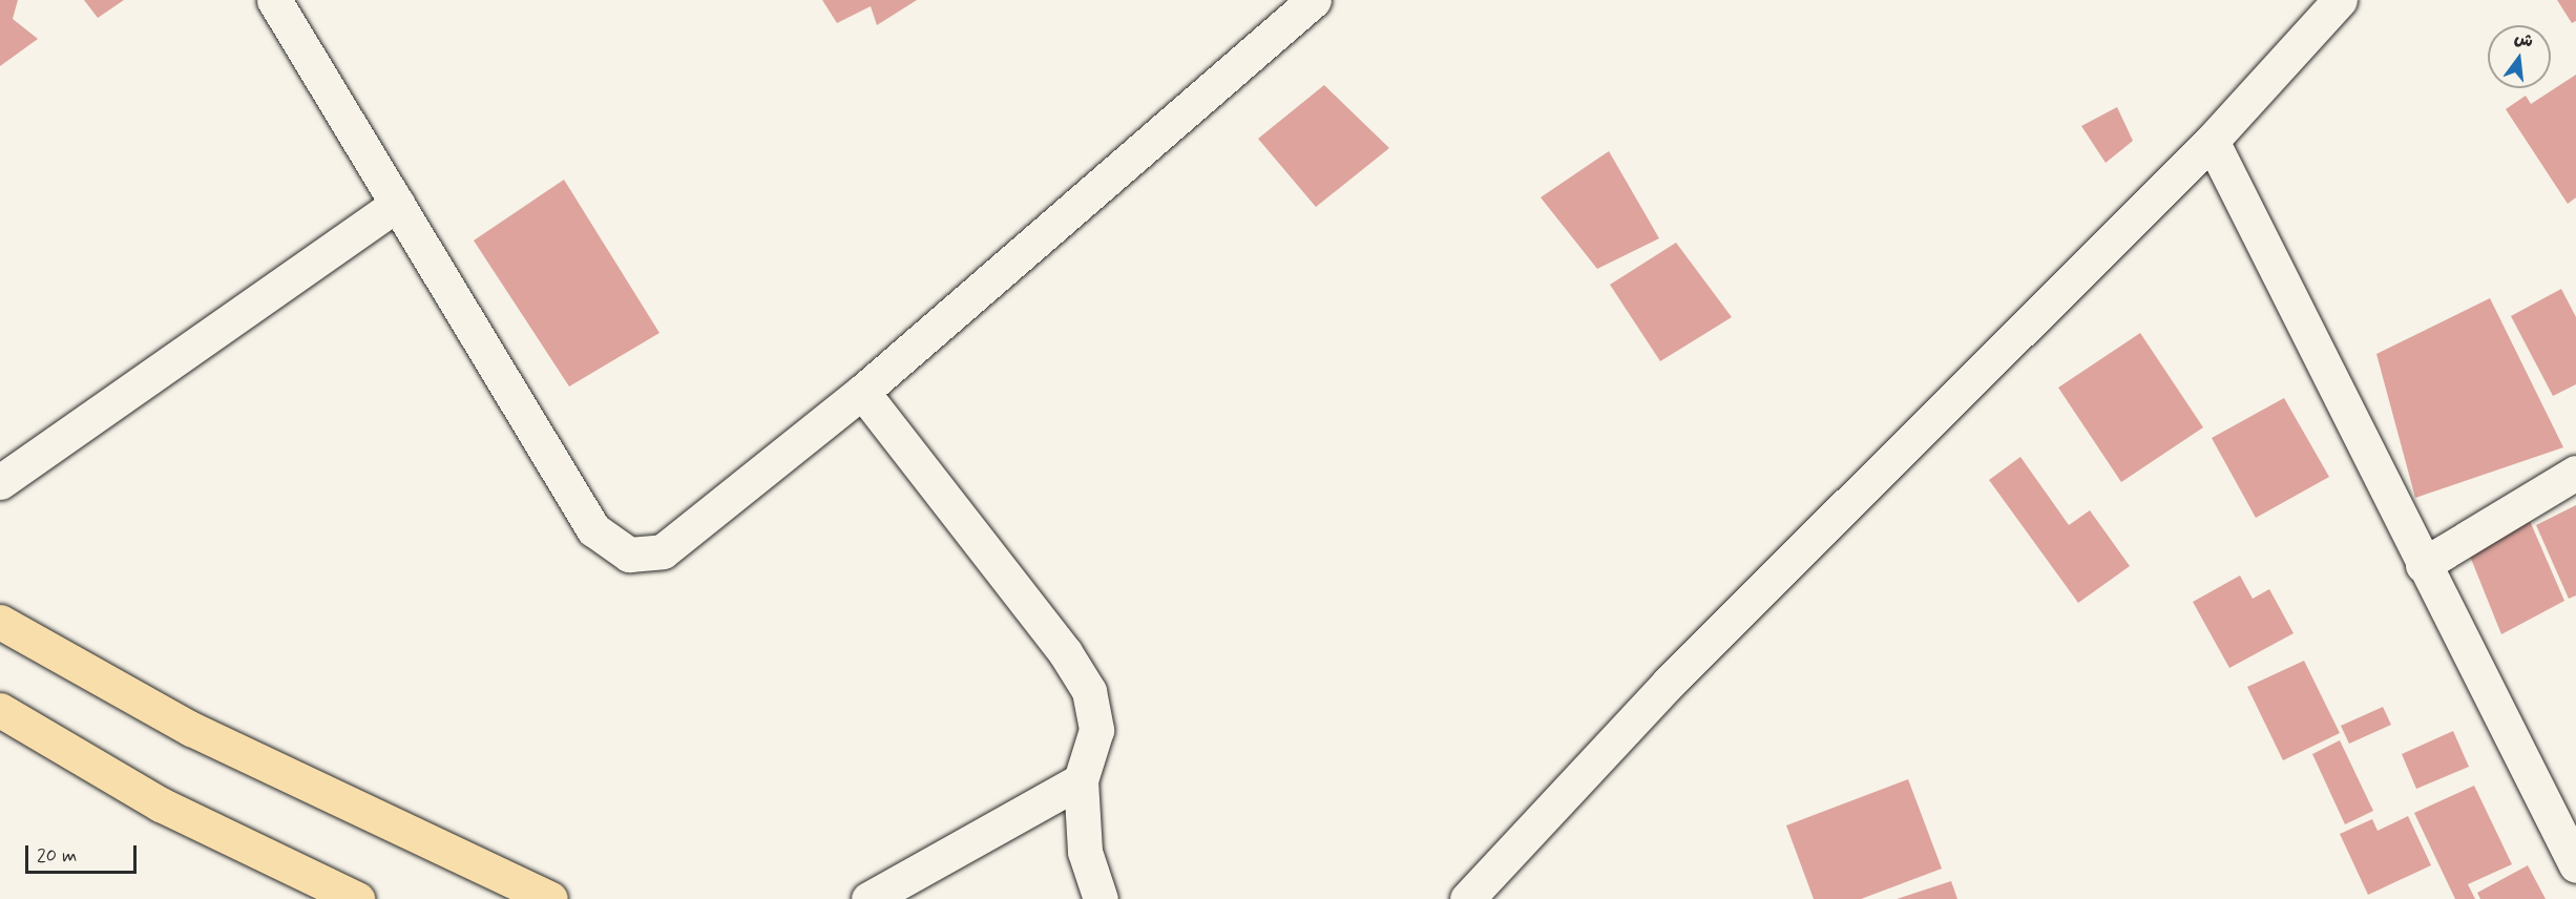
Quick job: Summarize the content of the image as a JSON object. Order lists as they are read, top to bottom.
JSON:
{
  "scale_bar": "20 m",
  "north": "top"
}
